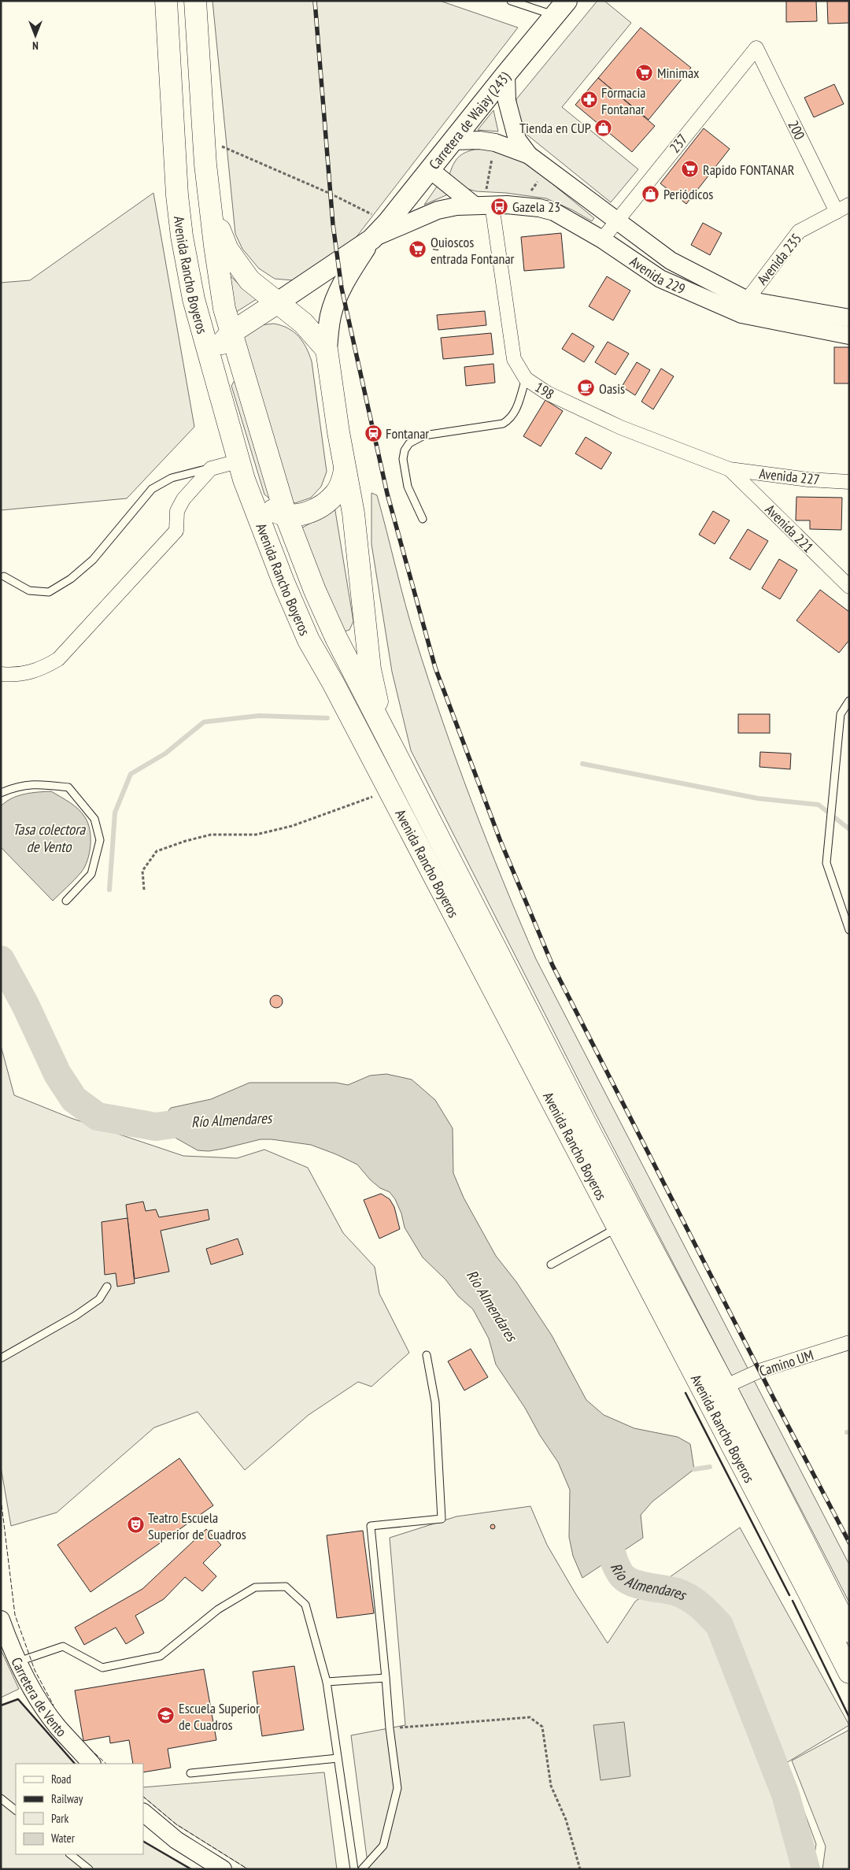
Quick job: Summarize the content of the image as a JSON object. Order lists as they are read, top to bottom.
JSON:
{
  "streets": {
    "highway": ["Avenida Rancho Boyeros"],
    "main road": ["Carretera de Wajay (243)"],
    "street": [
      "200",
      "237",
      "Avenida 235",
      "Avenida 229",
      "198",
      "Avenida 227",
      "Avenida 221",
      "Camino UM",
      "Carretera de Vento"
    ]
  },
  "crossings": [
    ["Carretera de Wajay (243)", "Avenida 229"],
    ["200", "237"],
    ["200", "Avenida 235"],
    ["237", "Avenida 229"],
    ["Avenida 235", "Avenida 229"],
    ["Avenida 229", "198"],
    ["Avenida Rancho Boyeros", "Camino UM"],
    ["198", "Avenida 227"],
    ["198", "Avenida 221"],
    ["Avenida 227", "Avenida 221"]
  ],
  "water": ["Tasa colectora de Vento", "Río Almendares"],
  "places": {
    "supermarket": ["Minimax", "Rapido FONTANAR", "Quioscos entrada Fontanar"],
    "pharmacy": ["Formacia Fontanar"],
    "shop": ["Tienda en CUP", "Periódicos"],
    "bus stop": ["Gazela 23"],
    "cafe": ["Oasis"],
    "station": ["Fontanar"],
    "theatre": ["Teatro Escuela Superior de Cuadros"],
    "school or university": ["Escuela Superior de Cuadros"]
  },
  "legend": [
    "Road",
    "Railway",
    "Park",
    "Water"
  ],
  "north": "bottom"
}
